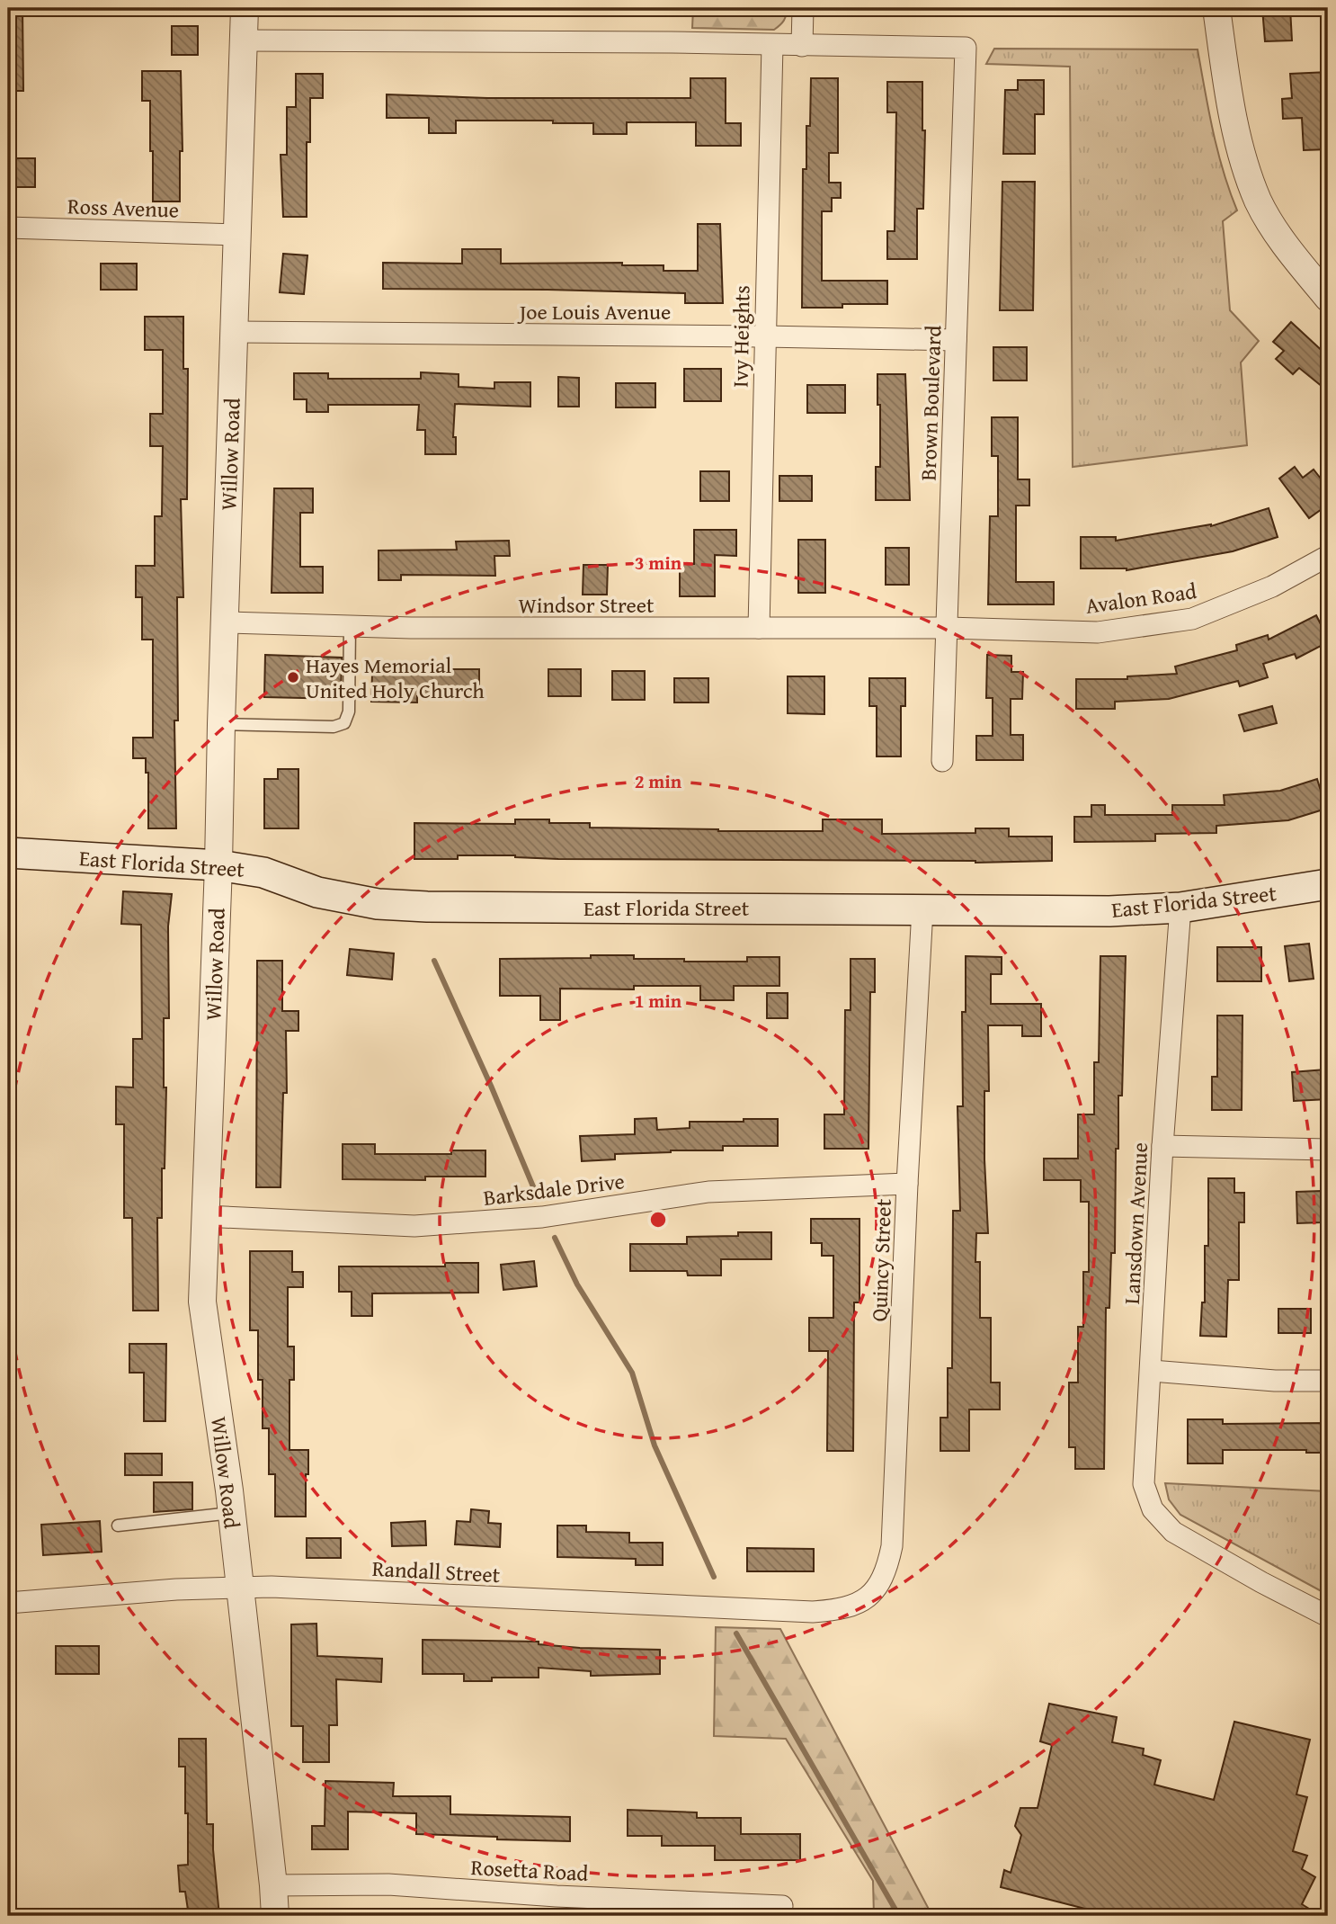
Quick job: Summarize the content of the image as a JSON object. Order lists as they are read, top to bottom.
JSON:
{
  "streets": {
    "main road": ["East Florida Street"],
    "street": [
      "Ross Avenue",
      "Joe Louis Avenue",
      "Ivy Heights",
      "Brown Boulevard",
      "Willow Road",
      "Avalon Road",
      "Windsor Street",
      "Barksdale Drive",
      "Lansdown Avenue",
      "Quincy Street",
      "Randall Street",
      "Rosetta Road"
    ]
  },
  "crossings": [
    ["Ross Avenue", "Willow Road"],
    ["Joe Louis Avenue", "Ivy Heights"],
    ["Joe Louis Avenue", "Brown Boulevard"],
    ["Joe Louis Avenue", "Willow Road"],
    ["Ivy Heights", "Windsor Street"],
    ["Brown Boulevard", "Avalon Road"],
    ["Brown Boulevard", "Windsor Street"],
    ["Willow Road", "Windsor Street"],
    ["Willow Road", "East Florida Street"],
    ["Willow Road", "Barksdale Drive"],
    ["Willow Road", "Randall Street"],
    ["Willow Road", "Rosetta Road"],
    ["Avalon Road", "Windsor Street"],
    ["East Florida Street", "Lansdown Avenue"],
    ["East Florida Street", "Quincy Street"],
    ["Barksdale Drive", "Quincy Street"],
    ["Quincy Street", "Randall Street"]
  ],
  "places": ["Hayes Memorial United Holy Church"],
  "rings": ["3 min", "2 min", "1 min"]
}
